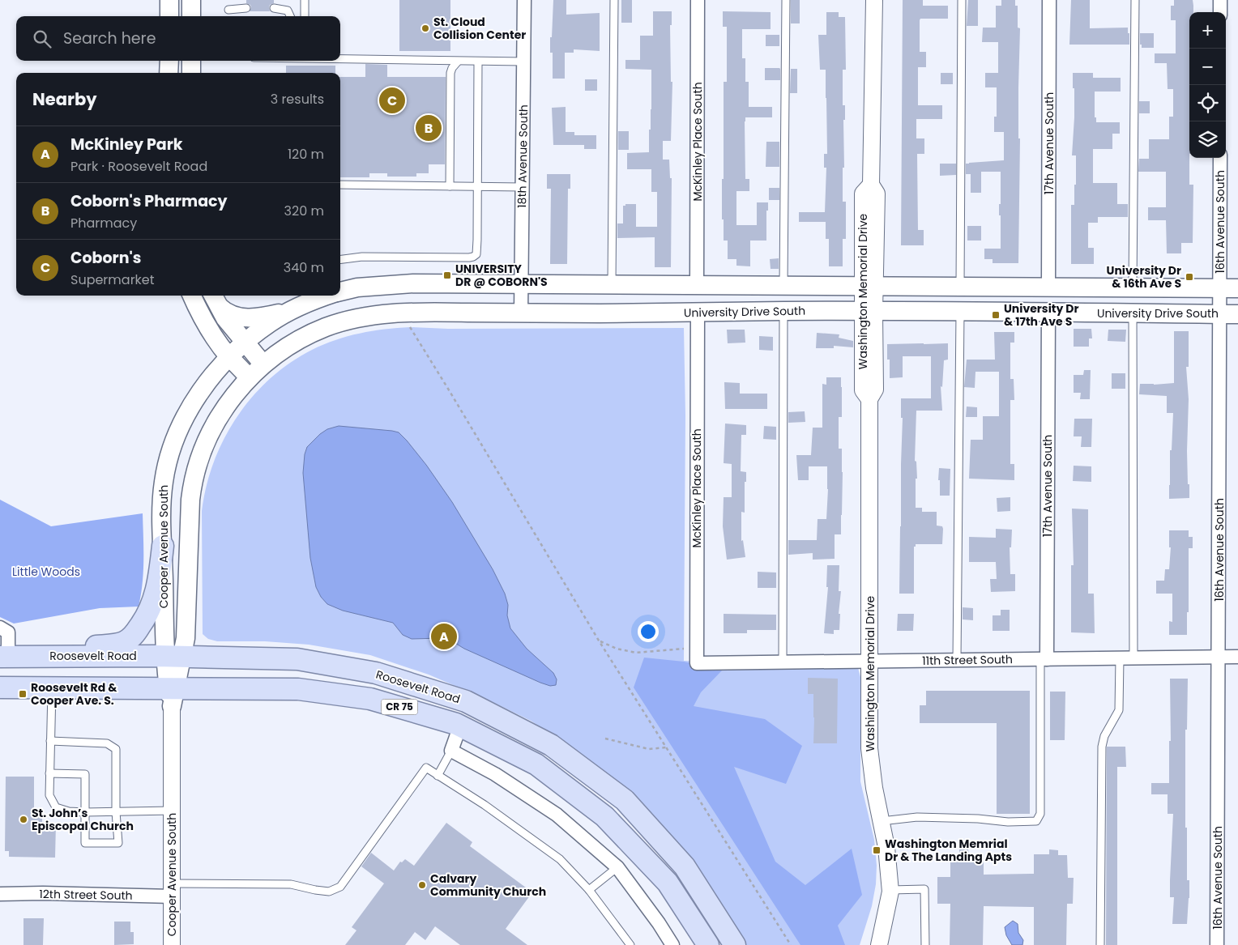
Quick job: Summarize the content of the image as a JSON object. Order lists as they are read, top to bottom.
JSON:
{
  "streets": {
    "main road": [
      "University Drive South",
      "Cooper Avenue South",
      "Roosevelt Road",
      "CR 75"
    ],
    "street": [
      "McKinley Place South",
      "17th Avenue South",
      "18th Avenue South",
      "16th Avenue South",
      "Washington Memorial Drive",
      "11th Street South",
      "12th Street South"
    ]
  },
  "crossings": [
    ["McKinley Place South", "University Drive South"],
    ["McKinley Place South", "11th Street South"],
    ["17th Avenue South", "University Drive South"],
    ["17th Avenue South", "11th Street South"],
    ["18th Avenue South", "University Drive South"],
    ["16th Avenue South", "University Drive South"],
    ["16th Avenue South", "11th Street South"],
    ["Washington Memorial Drive", "University Drive South"],
    ["Washington Memorial Drive", "11th Street South"],
    ["University Drive South", "Cooper Avenue South"],
    ["Cooper Avenue South", "Roosevelt Road"],
    ["Cooper Avenue South", "CR 75"],
    ["Cooper Avenue South", "12th Street South"]
  ],
  "parks": ["Little Woods"],
  "places": {
    "other": ["St. Cloud Collision Center", "St. John’s Episcopal Church", "Calvary Community Church"],
    "transit": [
      "UNIVERSITY DR @ COBORN'S",
      "University Dr & 16th Ave S",
      "University Dr & 17th Ave S",
      "Roosevelt Rd & Cooper Ave. S.",
      "Washington Memrial Dr & The Landing Apts"
    ]
  },
  "page": {
    "map_buttons": ["+", "−"],
    "search": "Search here",
    "heading": ["Nearby", "3 results"],
    "pins": ["C", "B", "A"],
    "list": [
      {
        "mark": "A",
        "name": "McKinley Park",
        "note": "Park · Roosevelt Road",
        "value": "120 m"
      },
      {
        "mark": "B",
        "name": "Coborn's Pharmacy",
        "note": "Pharmacy",
        "value": "320 m"
      },
      {
        "mark": "C",
        "name": "Coborn's",
        "note": "Supermarket",
        "value": "340 m"
      }
    ]
  }
}
